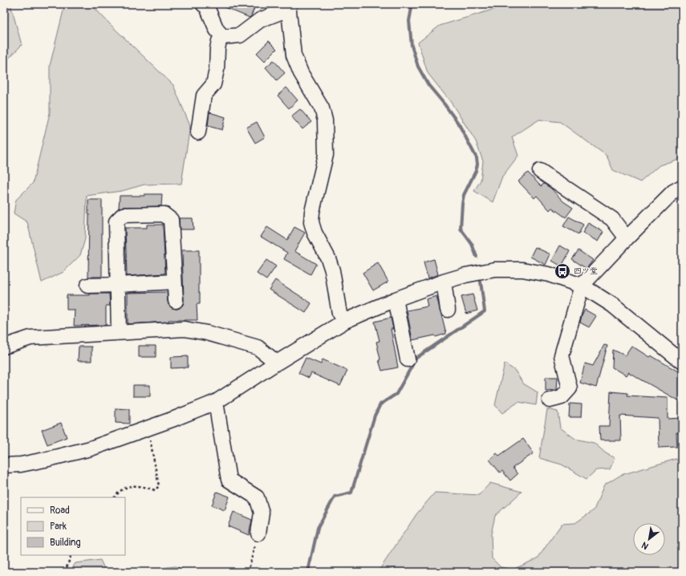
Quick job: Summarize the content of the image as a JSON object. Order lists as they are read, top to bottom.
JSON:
{
  "places": {
    "bus stop": ["四ツ堂"]
  },
  "legend": ["Road", "Park", "Building"],
  "north": "bottom left"
}
